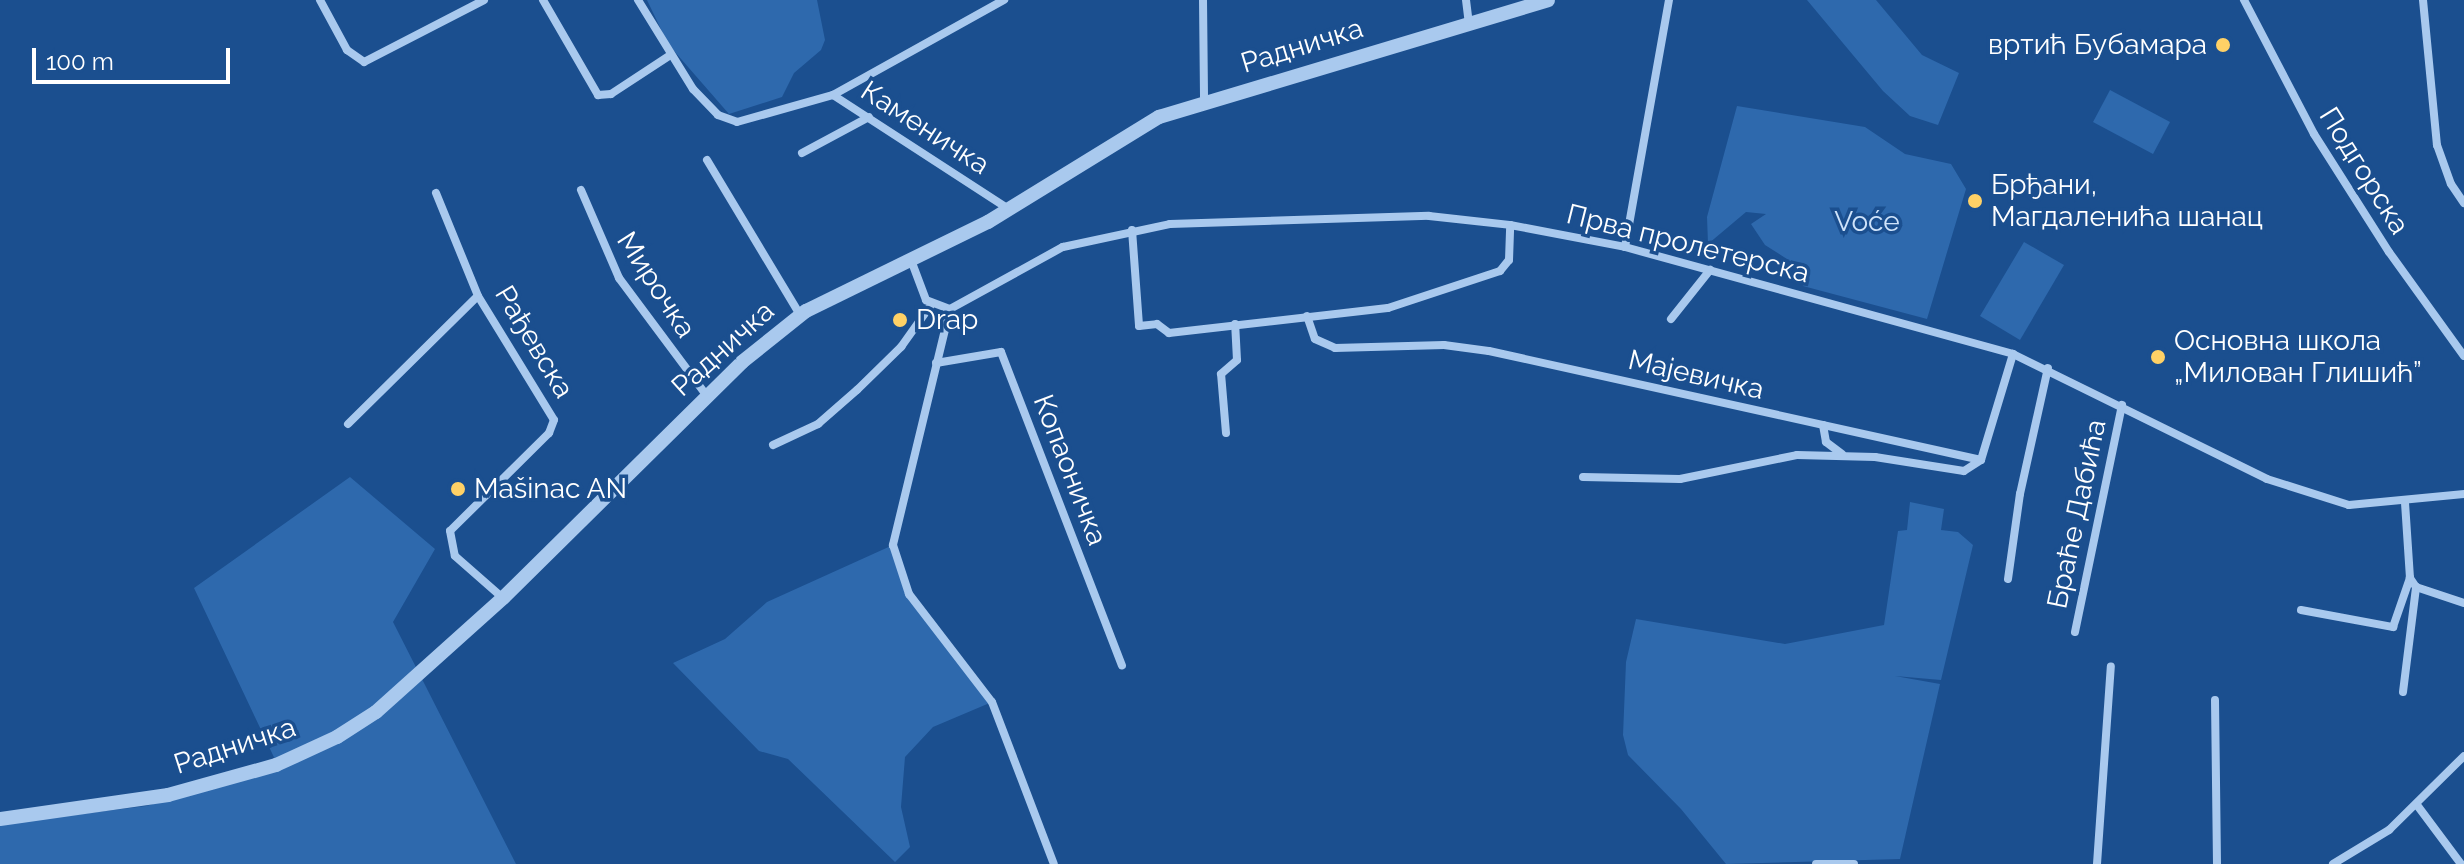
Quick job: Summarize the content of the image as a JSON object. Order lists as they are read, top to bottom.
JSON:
{
  "streets": {
    "street": [
      "Радничка",
      "Каменичка",
      "Подгорска",
      "Прва пролетерска",
      "Мирочка",
      "Рађевска",
      "Мајевичка",
      "Копаоничка",
      "Браће Дабића"
    ]
  },
  "crossings": [
    ["Радничка", "Каменичка"],
    ["Радничка", "Мирочка"],
    ["Радничка", "Рађевска"],
    ["Прва пролетерска", "Браће Дабића"]
  ],
  "parks": ["Voće"],
  "places": [
    "вртић Бубамара",
    "Брђани, Магдаленића шанац",
    "Drap",
    "Основна школа „Милован Глишић”",
    "Mašinac AN"
  ],
  "scale_bar": "100 m"
}
